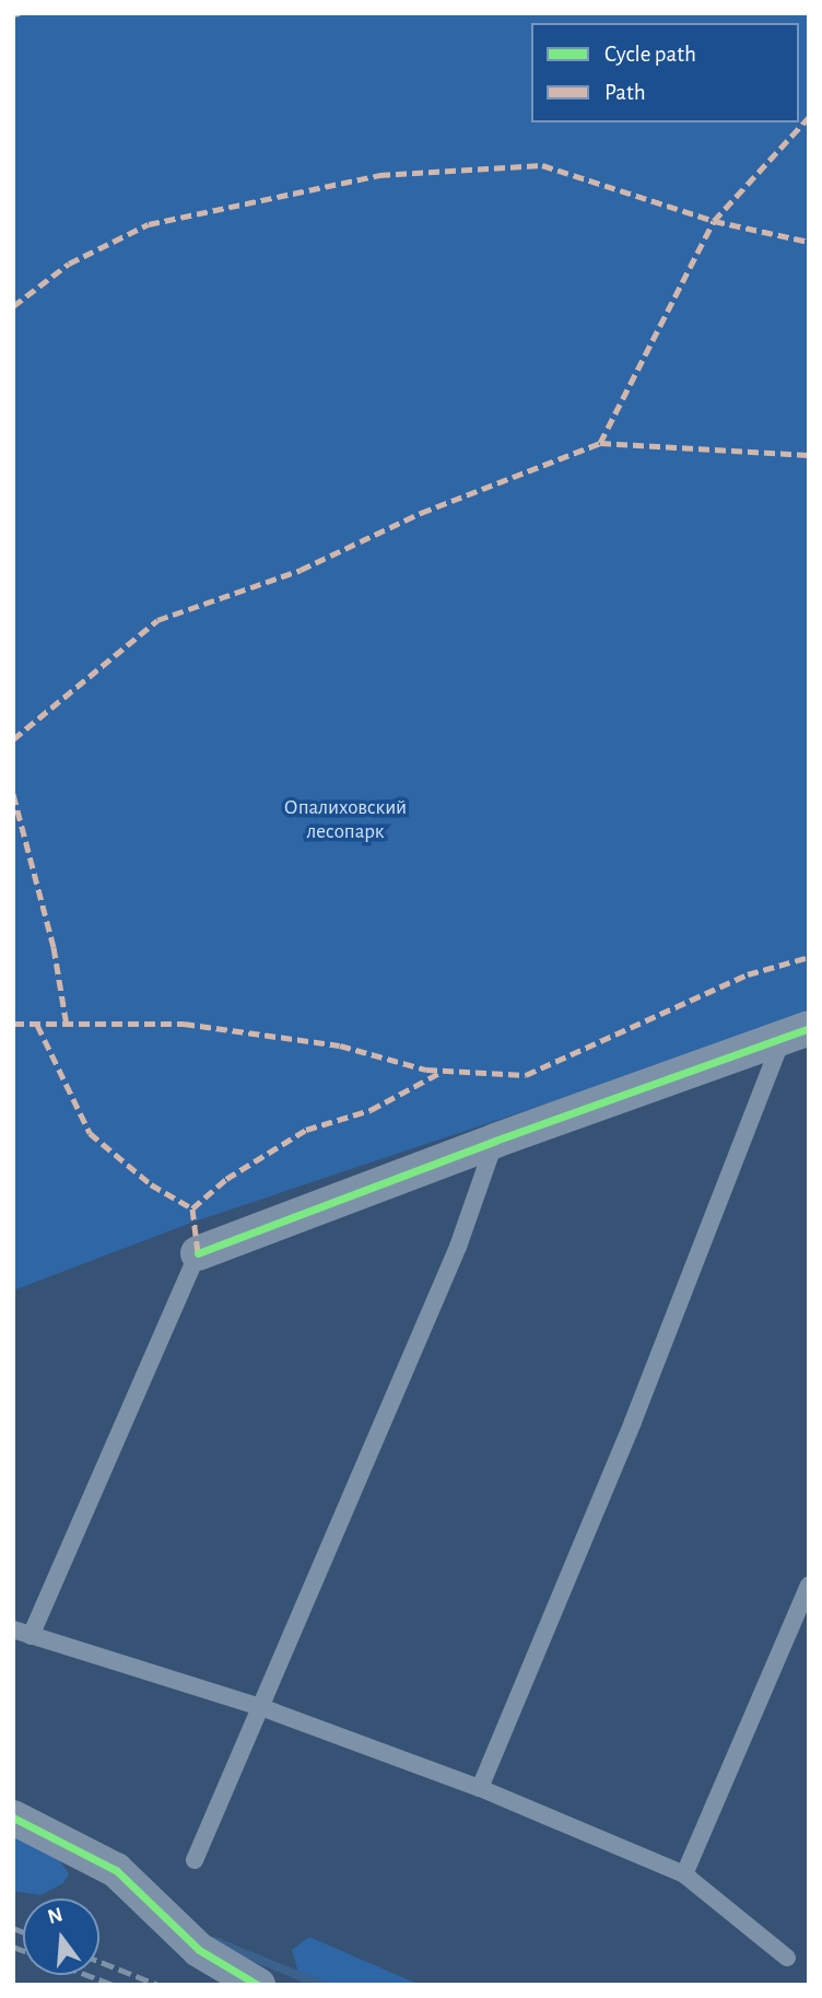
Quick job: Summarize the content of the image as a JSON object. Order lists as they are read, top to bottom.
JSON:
{
  "parks": ["Опалиховский лесопарк"],
  "legend": ["Cycle path", "Path"],
  "north": "top"
}
